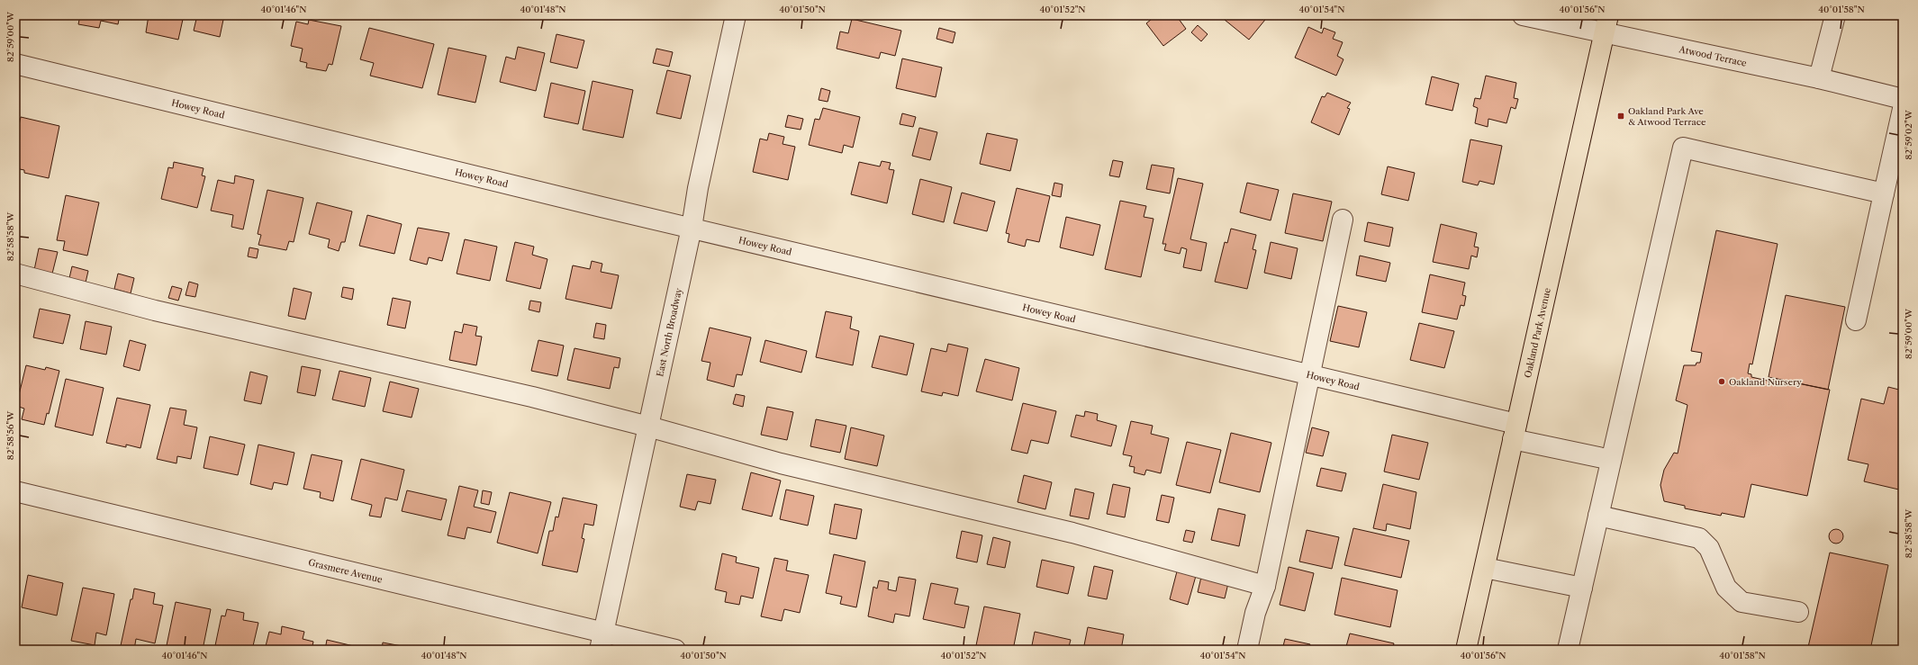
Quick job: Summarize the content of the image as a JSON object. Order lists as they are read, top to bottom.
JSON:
{
  "streets": {
    "main road": ["Oakland Park Avenue"],
    "street": [
      "Atwood Terrace",
      "Howey Road",
      "East North Broadway",
      "Grasmere Avenue"
    ]
  },
  "crossings": [
    ["Atwood Terrace", "Oakland Park Avenue"],
    ["Howey Road", "Oakland Park Avenue"],
    ["Howey Road", "East North Broadway"],
    ["East North Broadway", "Grasmere Avenue"]
  ],
  "places": {
    "transit": ["Oakland Park Ave & Atwood Terrace"],
    "other": ["Oakland Nursery"]
  },
  "coordinates": [
    "40°01'46\"N",
    "40°01'48\"N",
    "40°01'50\"N",
    "40°01'52\"N",
    "40°01'54\"N",
    "40°01'56\"N",
    "40°01'58\"N",
    "82°59'00\"W",
    "82°59'02\"W",
    "82°58'58\"W",
    "82°58'56\"W"
  ]
}
